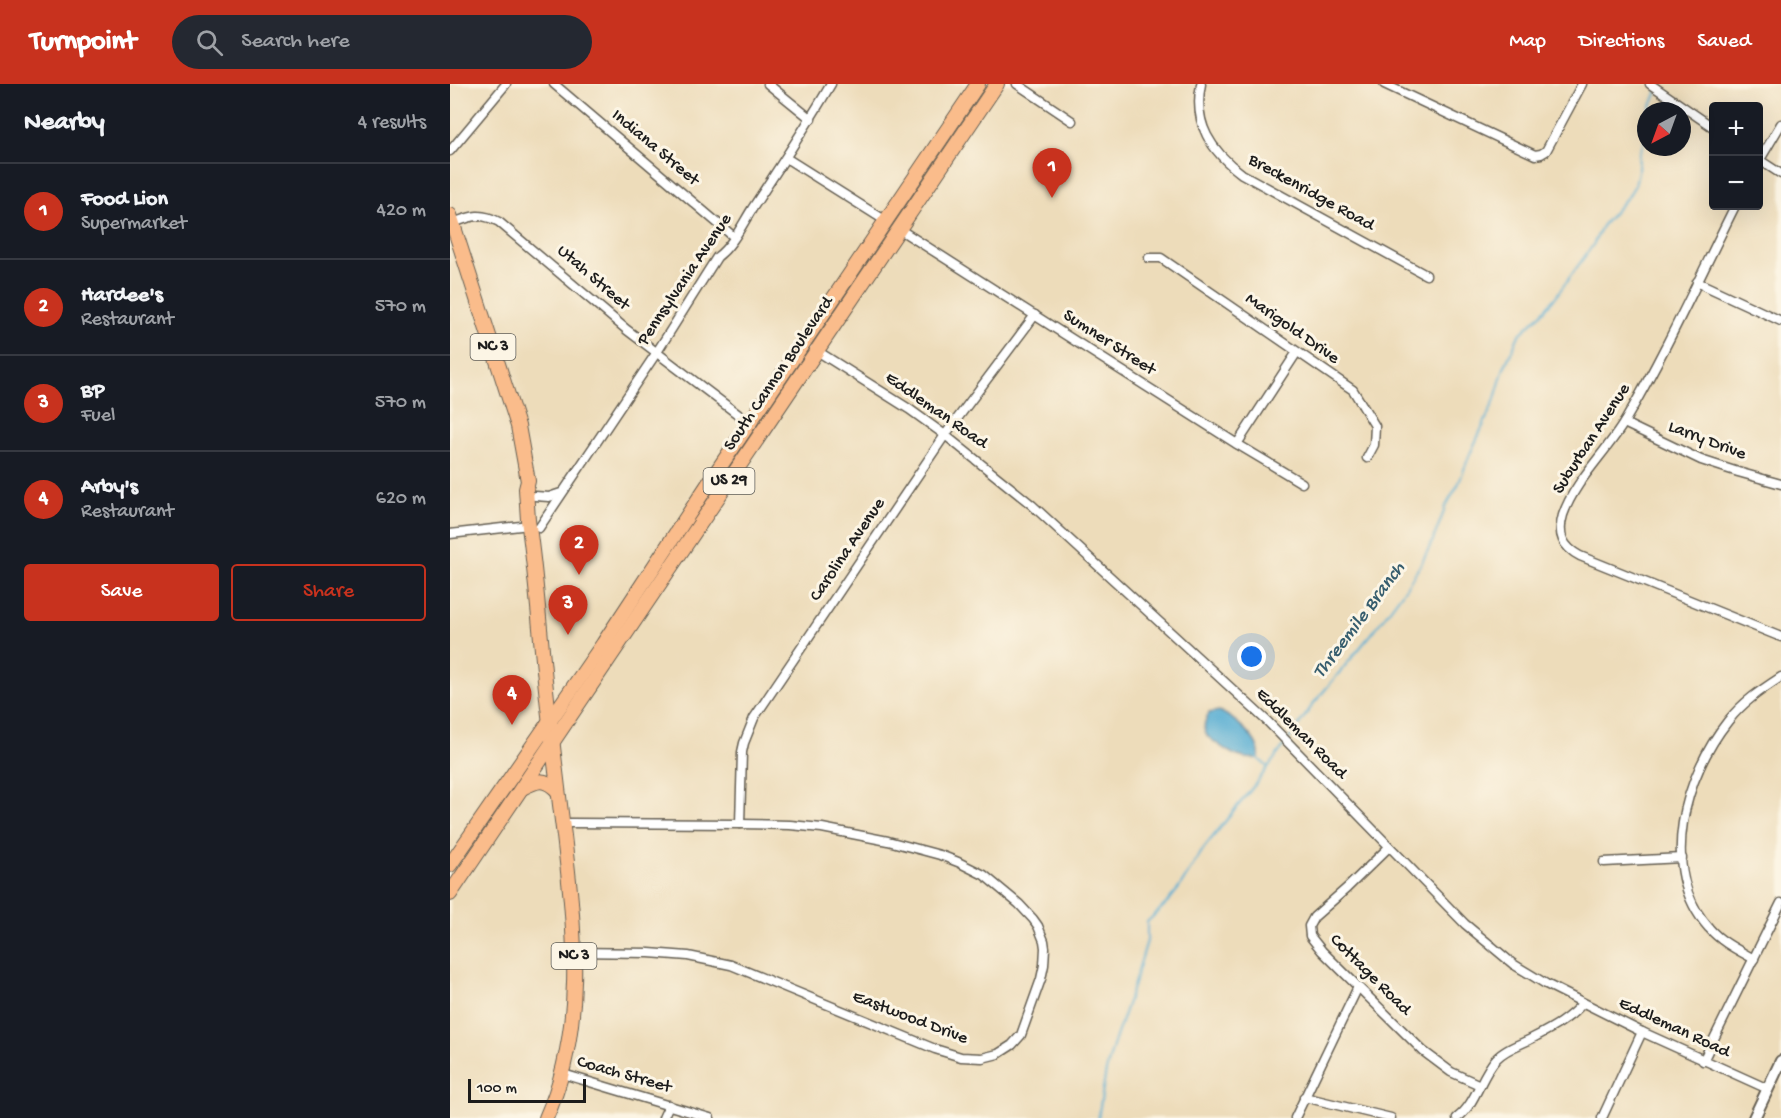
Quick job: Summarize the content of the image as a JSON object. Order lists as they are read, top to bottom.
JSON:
{
  "streets": {
    "main road": ["NC 3", "South Cannon Boulevard", "US 29"],
    "street": [
      "Indiana Street",
      "Breckenridge Road",
      "Utah Street",
      "Pennsylvania Avenue",
      "Marigold Drive",
      "Sumner Street",
      "Eddleman Road",
      "Suburban Avenue",
      "Larry Drive",
      "Carolina Avenue",
      "Cottage Road",
      "Eastwood Drive",
      "Coach Street"
    ]
  },
  "crossings": [
    ["Indiana Street", "Pennsylvania Avenue"],
    ["Utah Street", "Pennsylvania Avenue"],
    ["Utah Street", "NC 3"],
    ["Utah Street", "South Cannon Boulevard"],
    ["Pennsylvania Avenue", "NC 3"],
    ["Sumner Street", "South Cannon Boulevard"],
    ["Sumner Street", "Carolina Avenue"],
    ["NC 3", "South Cannon Boulevard"],
    ["NC 3", "Eastwood Drive"],
    ["NC 3", "Coach Street"],
    ["South Cannon Boulevard", "Eddleman Road"],
    ["Eddleman Road", "Carolina Avenue"],
    ["Eddleman Road", "Cottage Road"],
    ["Suburban Avenue", "Larry Drive"],
    ["Carolina Avenue", "Eastwood Drive"]
  ],
  "water": ["Threemile Branch"],
  "scale_bar": "100 m",
  "north": "bottom left",
  "page": {
    "header": "Turnpoint",
    "search": "Search here",
    "nav": ["Map", "Directions", "Saved"],
    "heading": ["Nearby", "4 results"],
    "map_buttons": ["+", "−"],
    "pins": [
      "1",
      "2",
      "3",
      "4"
    ],
    "list": [
      {
        "mark": "1",
        "name": "Food Lion",
        "note": "Supermarket",
        "value": "420 m"
      },
      {
        "mark": "2",
        "name": "Hardee's",
        "note": "Restaurant",
        "value": "570 m"
      },
      {
        "mark": "3",
        "name": "BP",
        "note": "Fuel",
        "value": "570 m"
      },
      {
        "mark": "4",
        "name": "Arby's",
        "note": "Restaurant",
        "value": "620 m"
      }
    ],
    "buttons": ["Save", "Share"],
    "scale": "100 m"
  }
}
